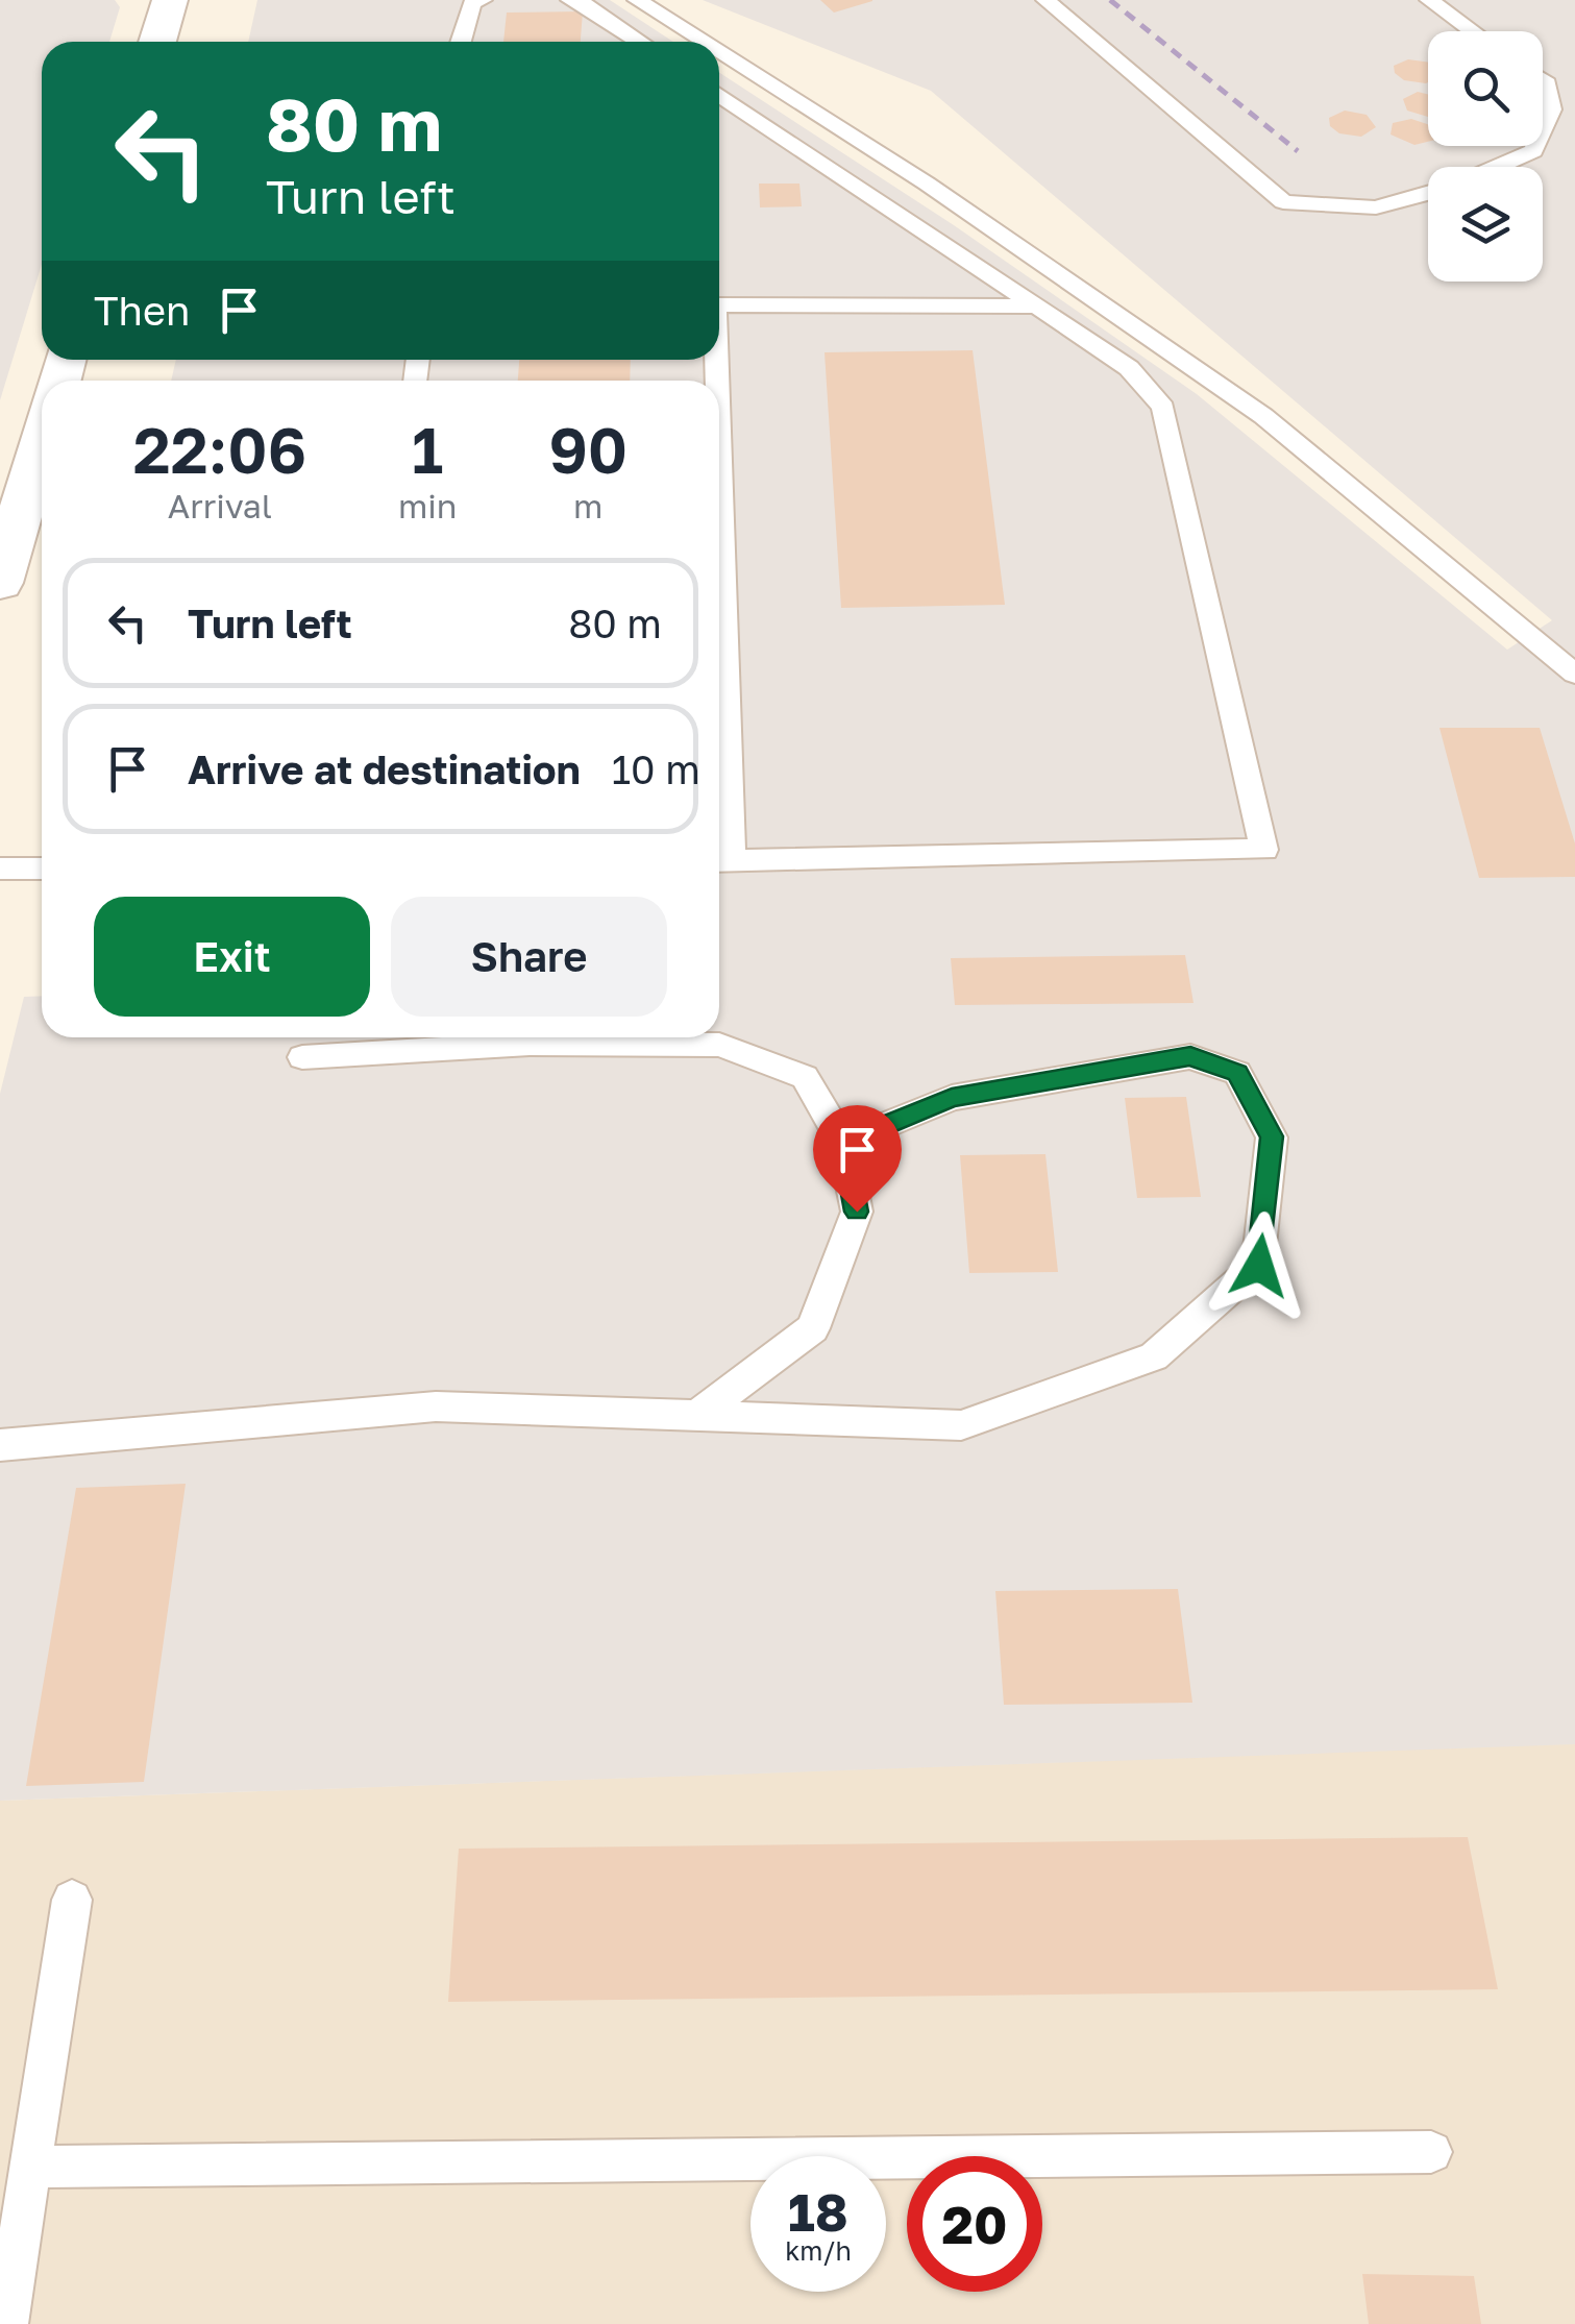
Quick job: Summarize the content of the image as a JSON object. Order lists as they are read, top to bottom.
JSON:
{
  "page": {
    "turn": ["80 m", "Turn left"],
    "then": "Then",
    "eta": [
      "22:06",
      "Arrival",
      "1",
      "min",
      "90",
      "m"
    ],
    "list": [
      {
        "name": "Turn left",
        "value": "80 m"
      },
      {
        "name": "Arrive at destination",
        "value": "10 m"
      }
    ],
    "buttons": ["Exit", "Share"],
    "speed": "18 km/h",
    "limit": "20"
  }
}
